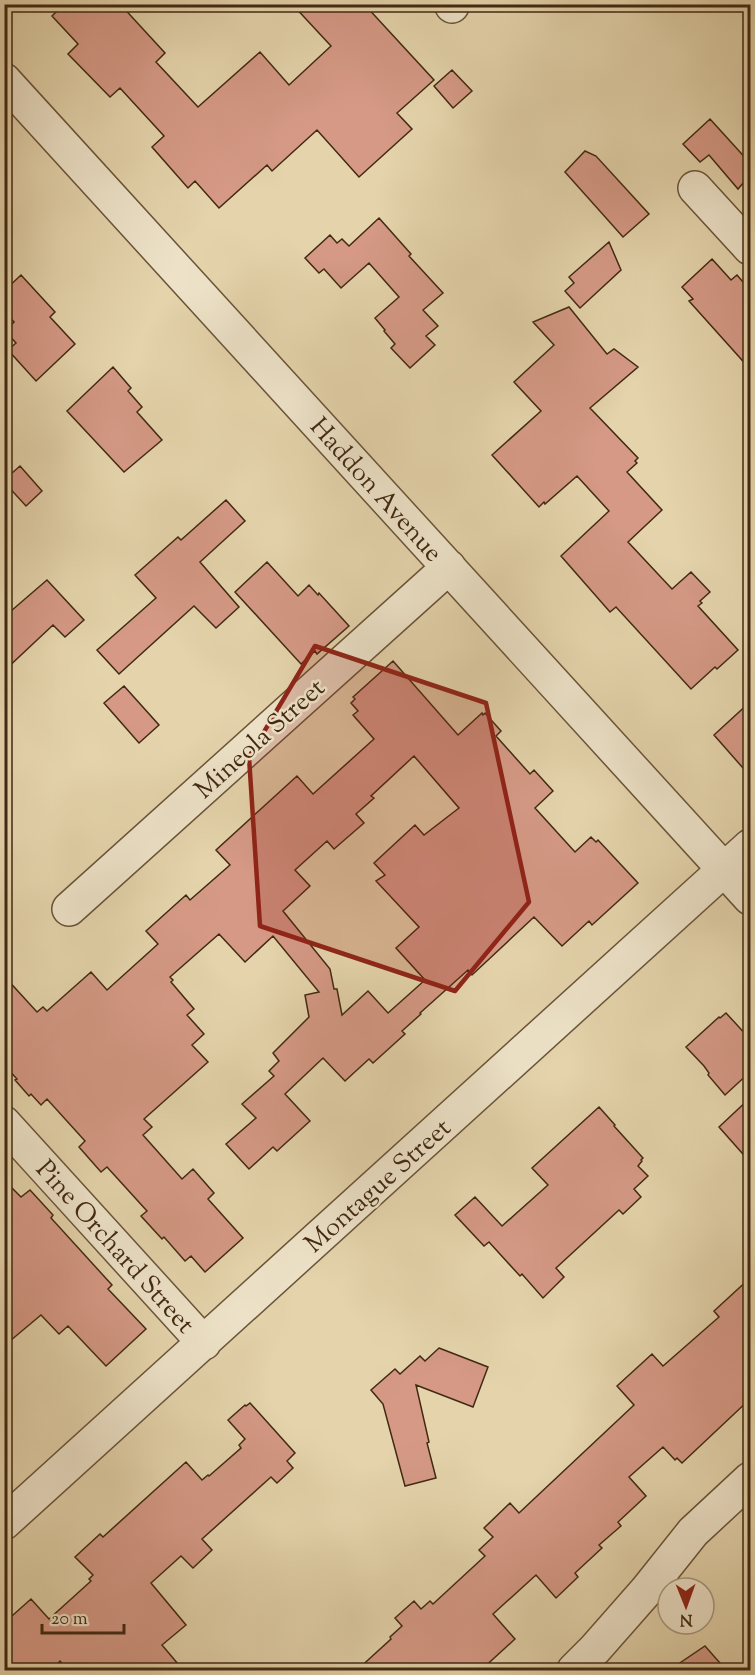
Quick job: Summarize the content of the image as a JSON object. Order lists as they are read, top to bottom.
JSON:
{
  "streets": {
    "street": [
      "Haddon Avenue",
      "Mineola Street",
      "Montague Street",
      "Pine Orchard Street"
    ]
  },
  "crossings": [
    ["Haddon Avenue", "Mineola Street"],
    ["Haddon Avenue", "Montague Street"],
    ["Montague Street", "Pine Orchard Street"]
  ],
  "scale_bar": "20 m",
  "north": "bottom"
}
